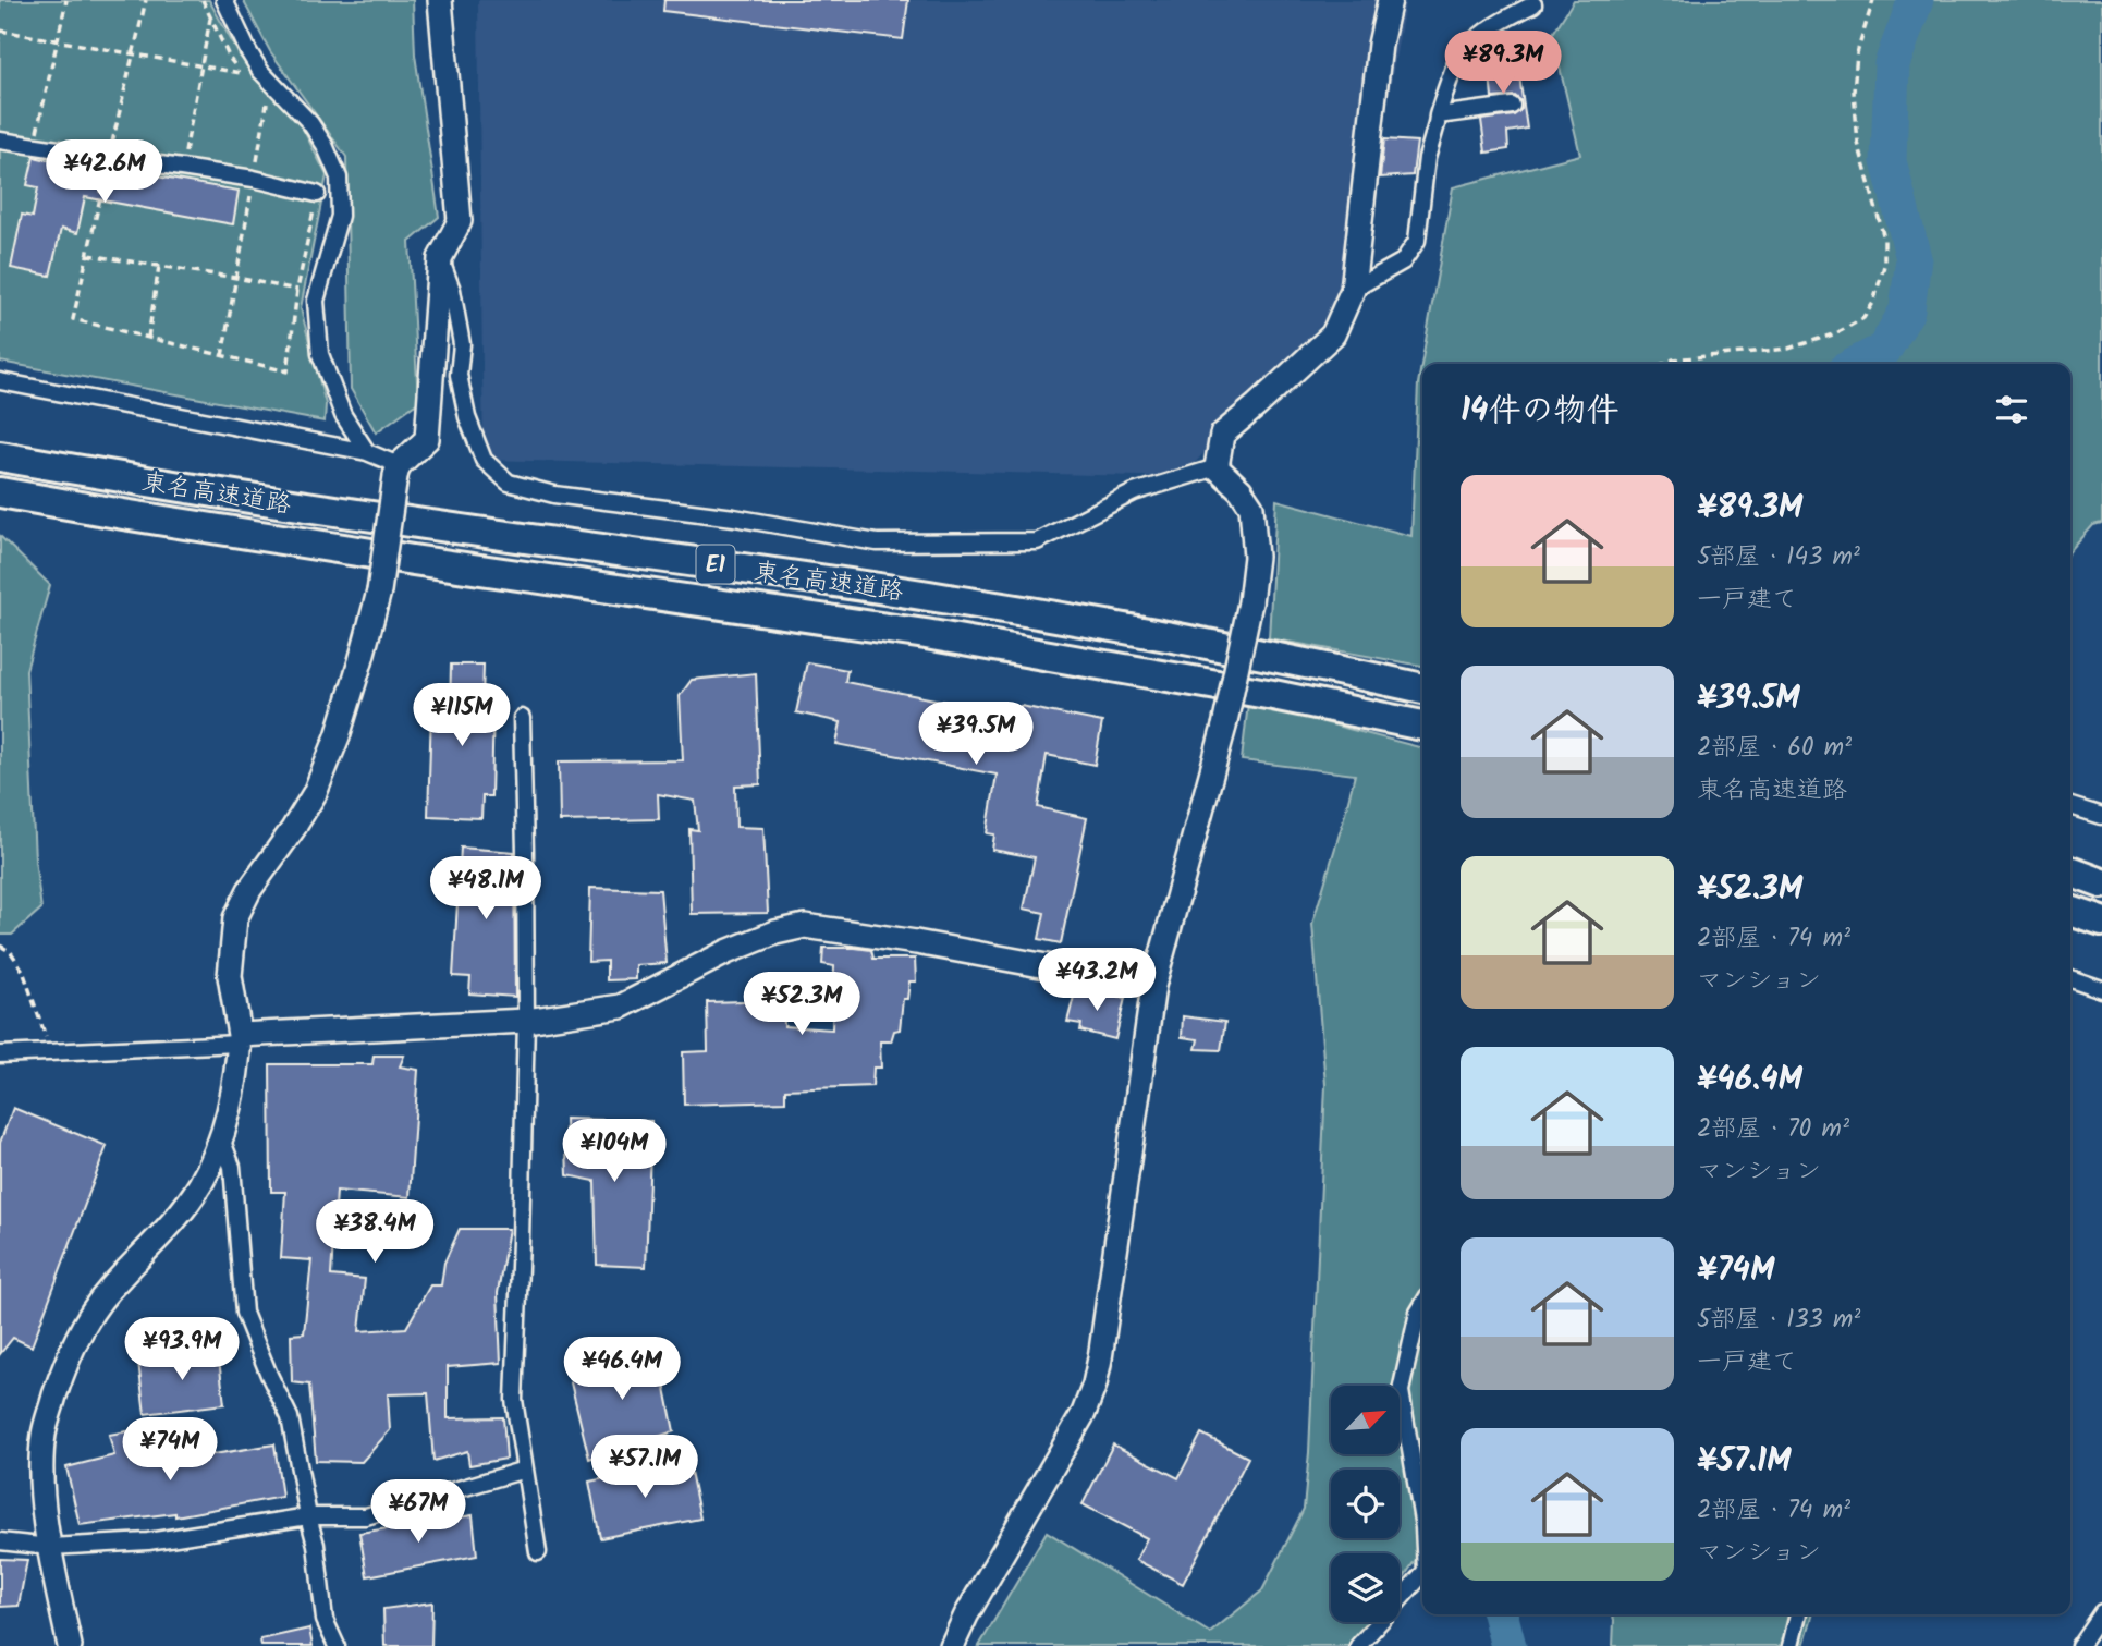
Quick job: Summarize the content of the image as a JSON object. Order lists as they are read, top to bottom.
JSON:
{
  "streets": {
    "highway": ["東名高速道路", "E1"]
  },
  "north": "top right",
  "page": {
    "price": [
      "¥89.3M",
      "¥42.6M",
      "¥115M",
      "¥39.5M",
      "¥48.1M",
      "¥43.2M",
      "¥52.3M",
      "¥104M",
      "¥38.4M",
      "¥93.9M",
      "¥46.4M",
      "¥74M",
      "¥57.1M",
      "¥67M"
    ],
    "heading": "14件の物件",
    "list": [
      {
        "name": "¥89.3M",
        "note": "5部屋 · 143 m² · 一戸建て"
      },
      {
        "name": "¥39.5M",
        "note": "2部屋 · 60 m² · 東名高速道路"
      },
      {
        "name": "¥52.3M",
        "note": "2部屋 · 74 m² · マンション"
      },
      {
        "name": "¥46.4M",
        "note": "2部屋 · 70 m² · マンション"
      },
      {
        "name": "¥74M",
        "note": "5部屋 · 133 m² · 一戸建て"
      },
      {
        "name": "¥57.1M",
        "note": "2部屋 · 74 m² · マンション"
      }
    ]
  }
}
